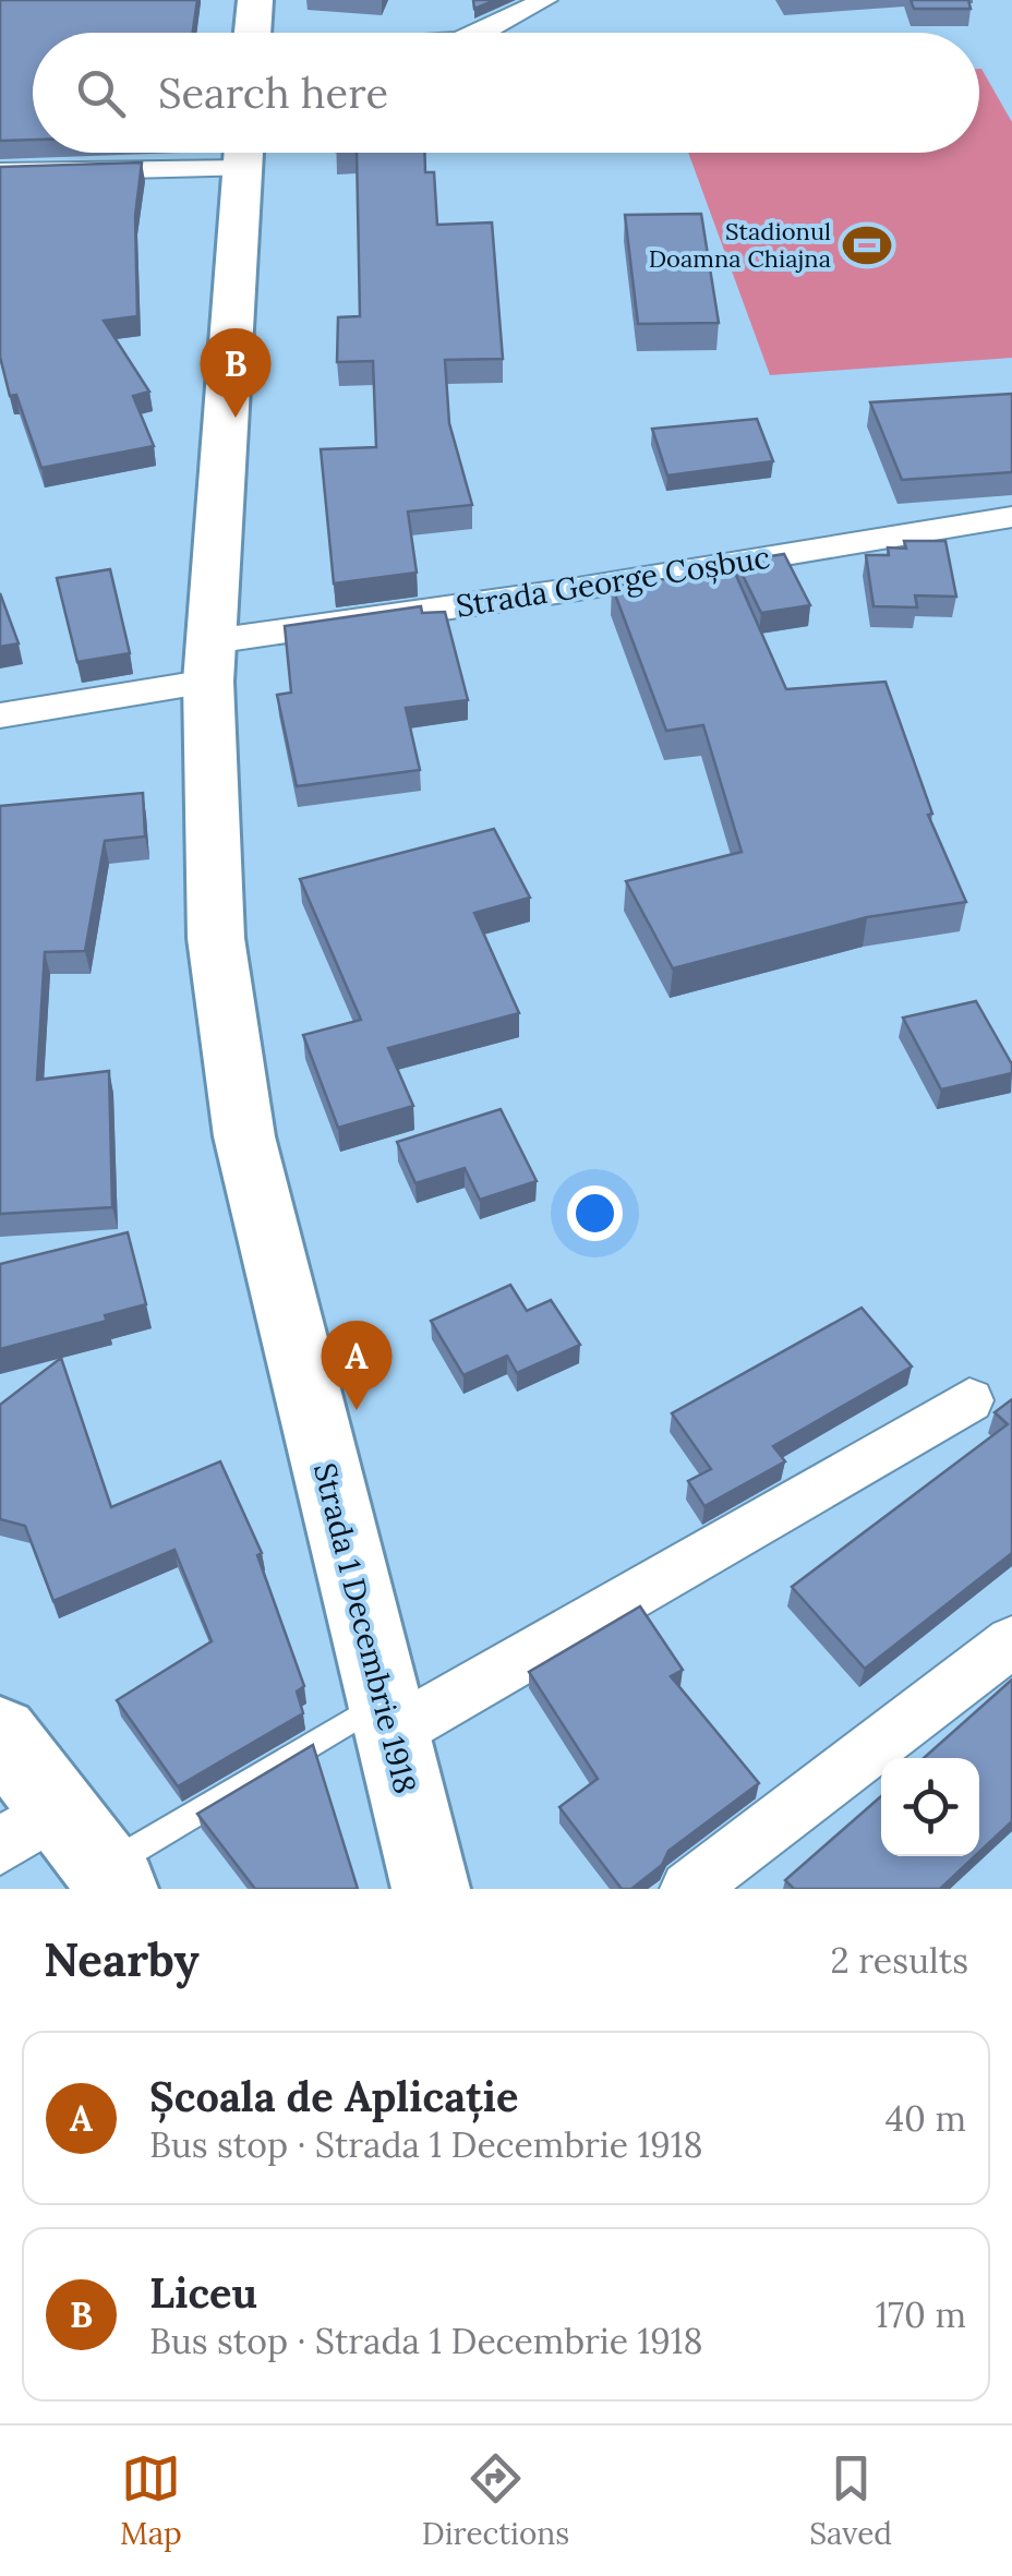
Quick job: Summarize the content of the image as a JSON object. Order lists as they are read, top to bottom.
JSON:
{
  "streets": {
    "street": ["Strada George Coșbuc", "Strada 1 Decembrie 1918"]
  },
  "crossings": [
    ["Strada George Coșbuc", "Strada 1 Decembrie 1918"]
  ],
  "places": {
    "sports": ["Stadionul Doamna Chiajna"]
  },
  "page": {
    "search": "Search here",
    "pins": ["B", "A"],
    "heading": ["Nearby", "2 results"],
    "list": [
      {
        "mark": "A",
        "name": "Școala de Aplicație",
        "note": "Bus stop · Strada 1 Decembrie 1918",
        "value": "40 m"
      },
      {
        "mark": "B",
        "name": "Liceu",
        "note": "Bus stop · Strada 1 Decembrie 1918",
        "value": "170 m"
      }
    ],
    "nav": ["Map", "Directions", "Saved"]
  }
}
